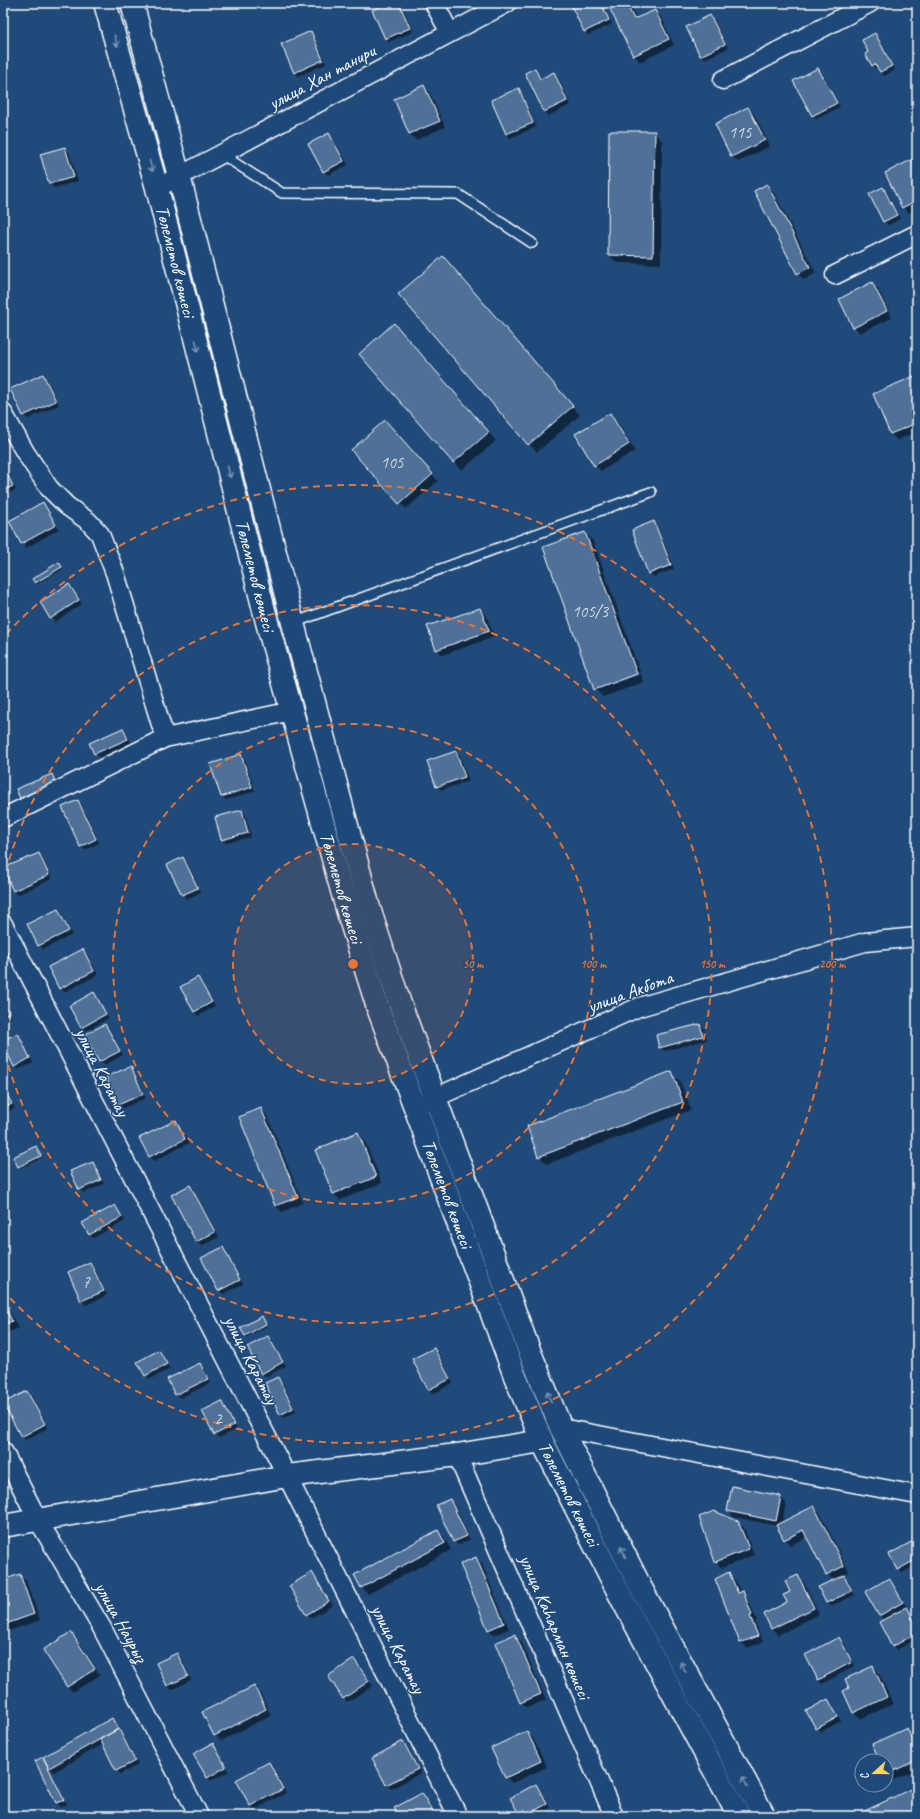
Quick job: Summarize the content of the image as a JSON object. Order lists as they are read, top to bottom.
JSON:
{
  "streets": {
    "main road": ["Төлеметов көшесі"],
    "street": [
      "улица Хан танири",
      "улица Акбота",
      "улица Каратау",
      "улица Наурыз",
      "улица Каһарман көшесі"
    ]
  },
  "crossings": [
    ["улица Хан танири", "Төлеметов көшесі"],
    ["Төлеметов көшесі", "улица Акбота"]
  ],
  "house_numbers": [
    "115",
    "105",
    "105/3",
    "7",
    "2"
  ],
  "north": "left",
  "rings": [
    "50 m",
    "100 m",
    "150 m",
    "200 m"
  ]
}
